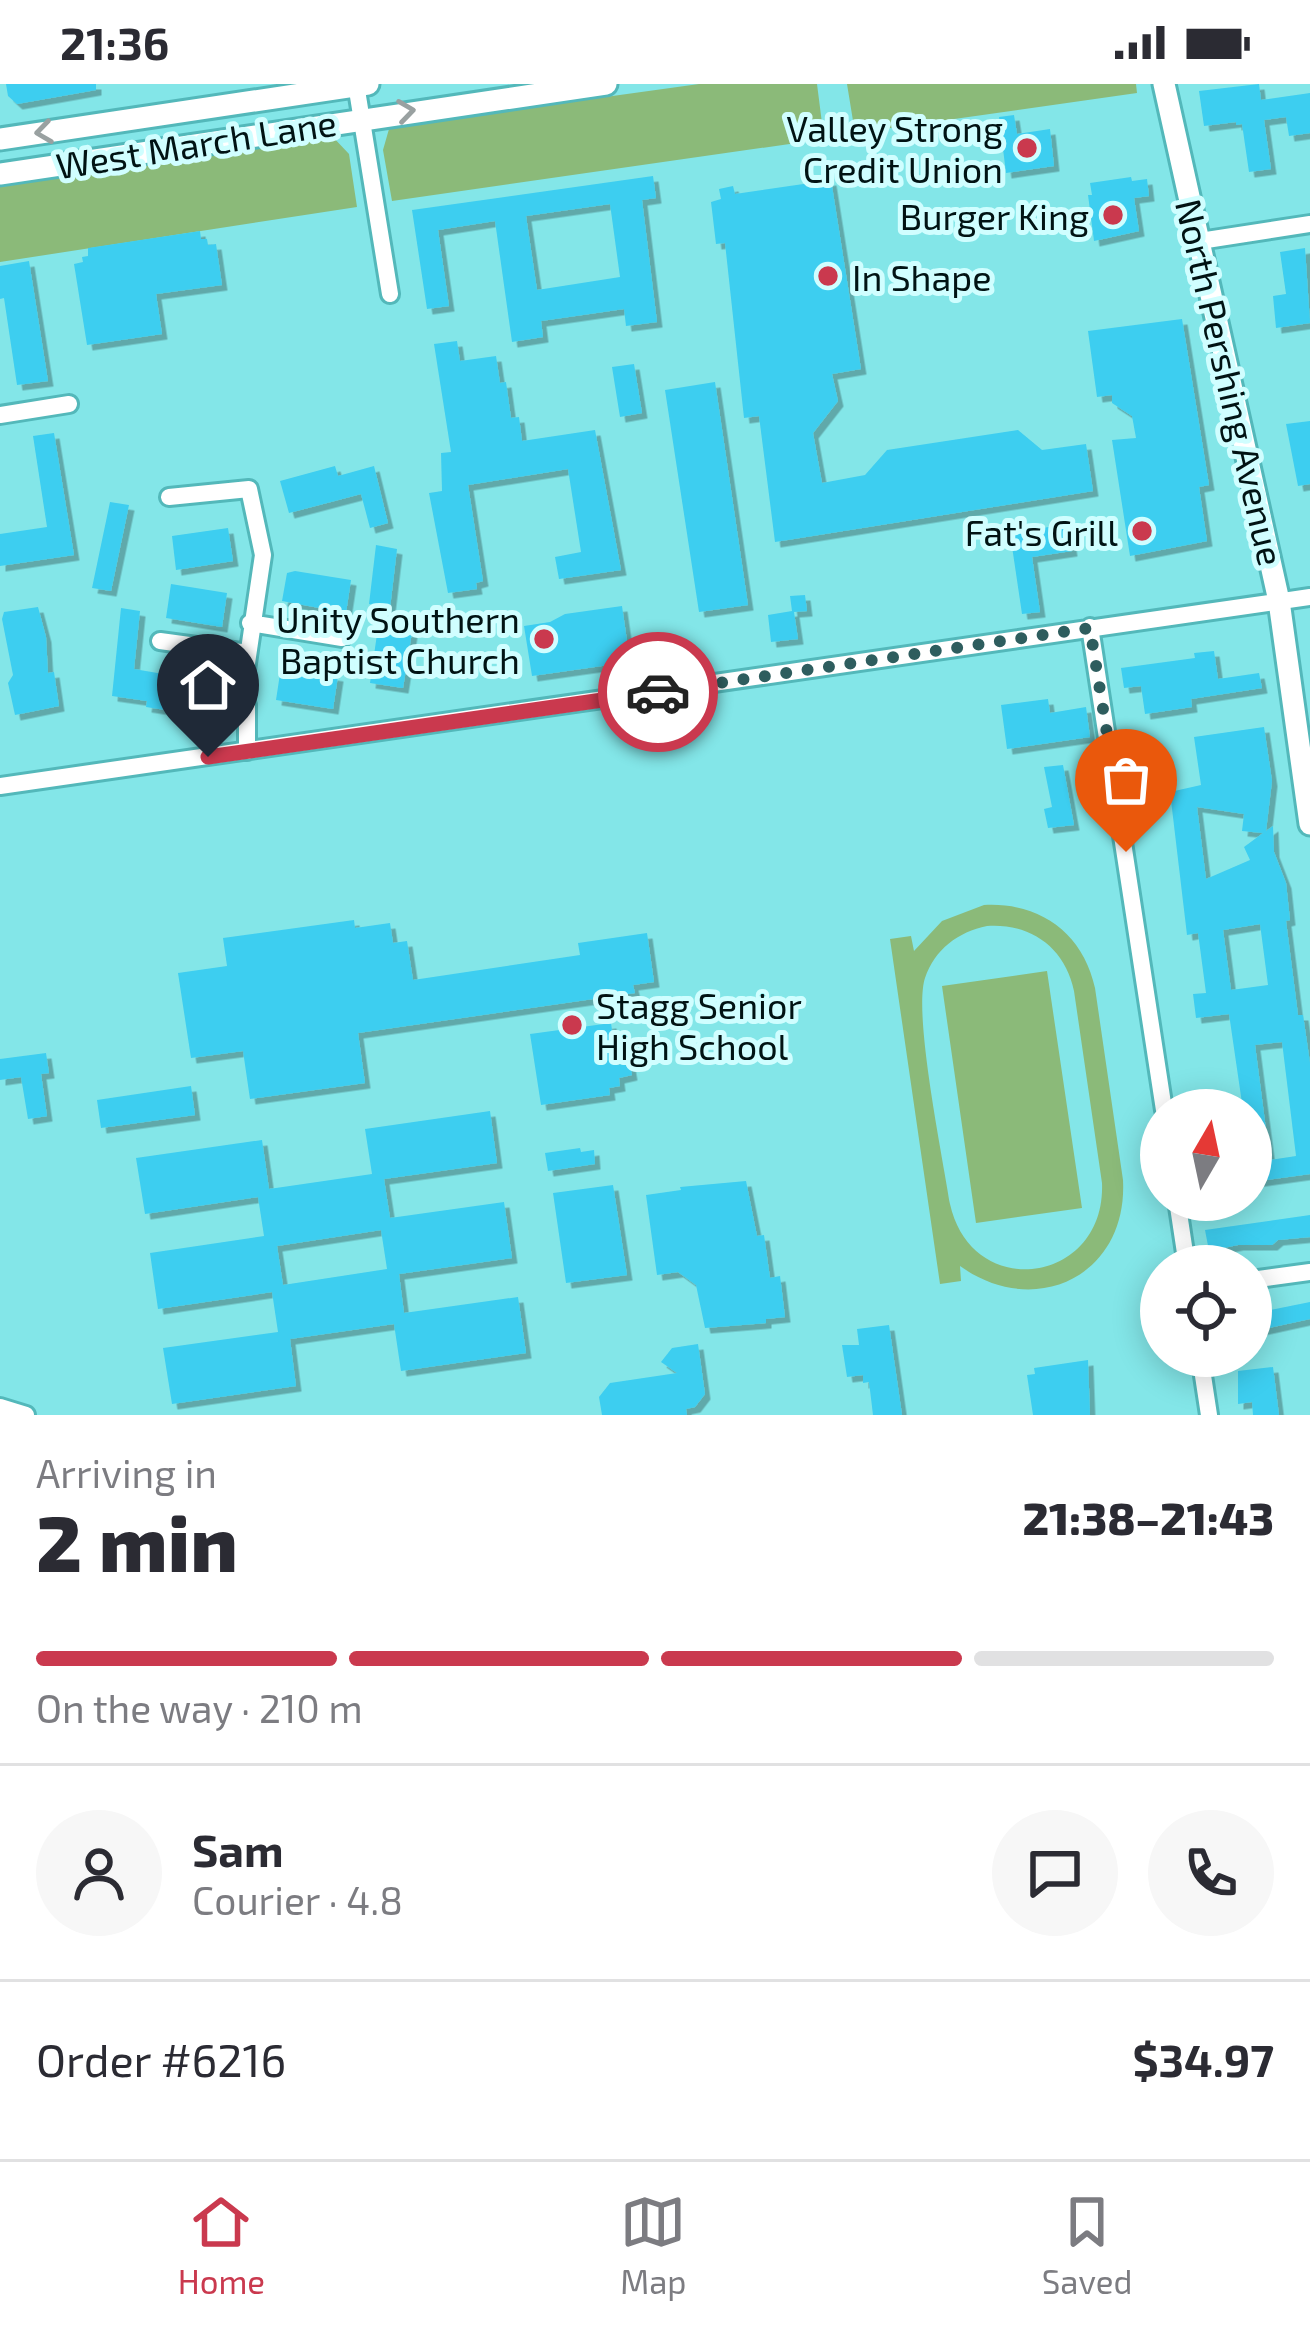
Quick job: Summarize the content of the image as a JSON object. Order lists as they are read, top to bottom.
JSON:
{
  "streets": {
    "main road": ["West March Lane", "North Pershing Avenue"]
  },
  "places": [
    "Valley Strong Credit Union",
    "Burger King",
    "In Shape",
    "Fat's Grill",
    "Unity Southern Baptist Church",
    "Stagg Senior High School"
  ],
  "north": "top",
  "page": {
    "status": "21:36",
    "heading": ["2 min", "Arriving in", "21:38–21:43"],
    "panel": [
      "Sam",
      "Courier · 4.8",
      "Order #6216",
      "$34.97"
    ],
    "bar": "On the way · 210 m",
    "tabs": ["Home", "Map", "Saved"]
  }
}
